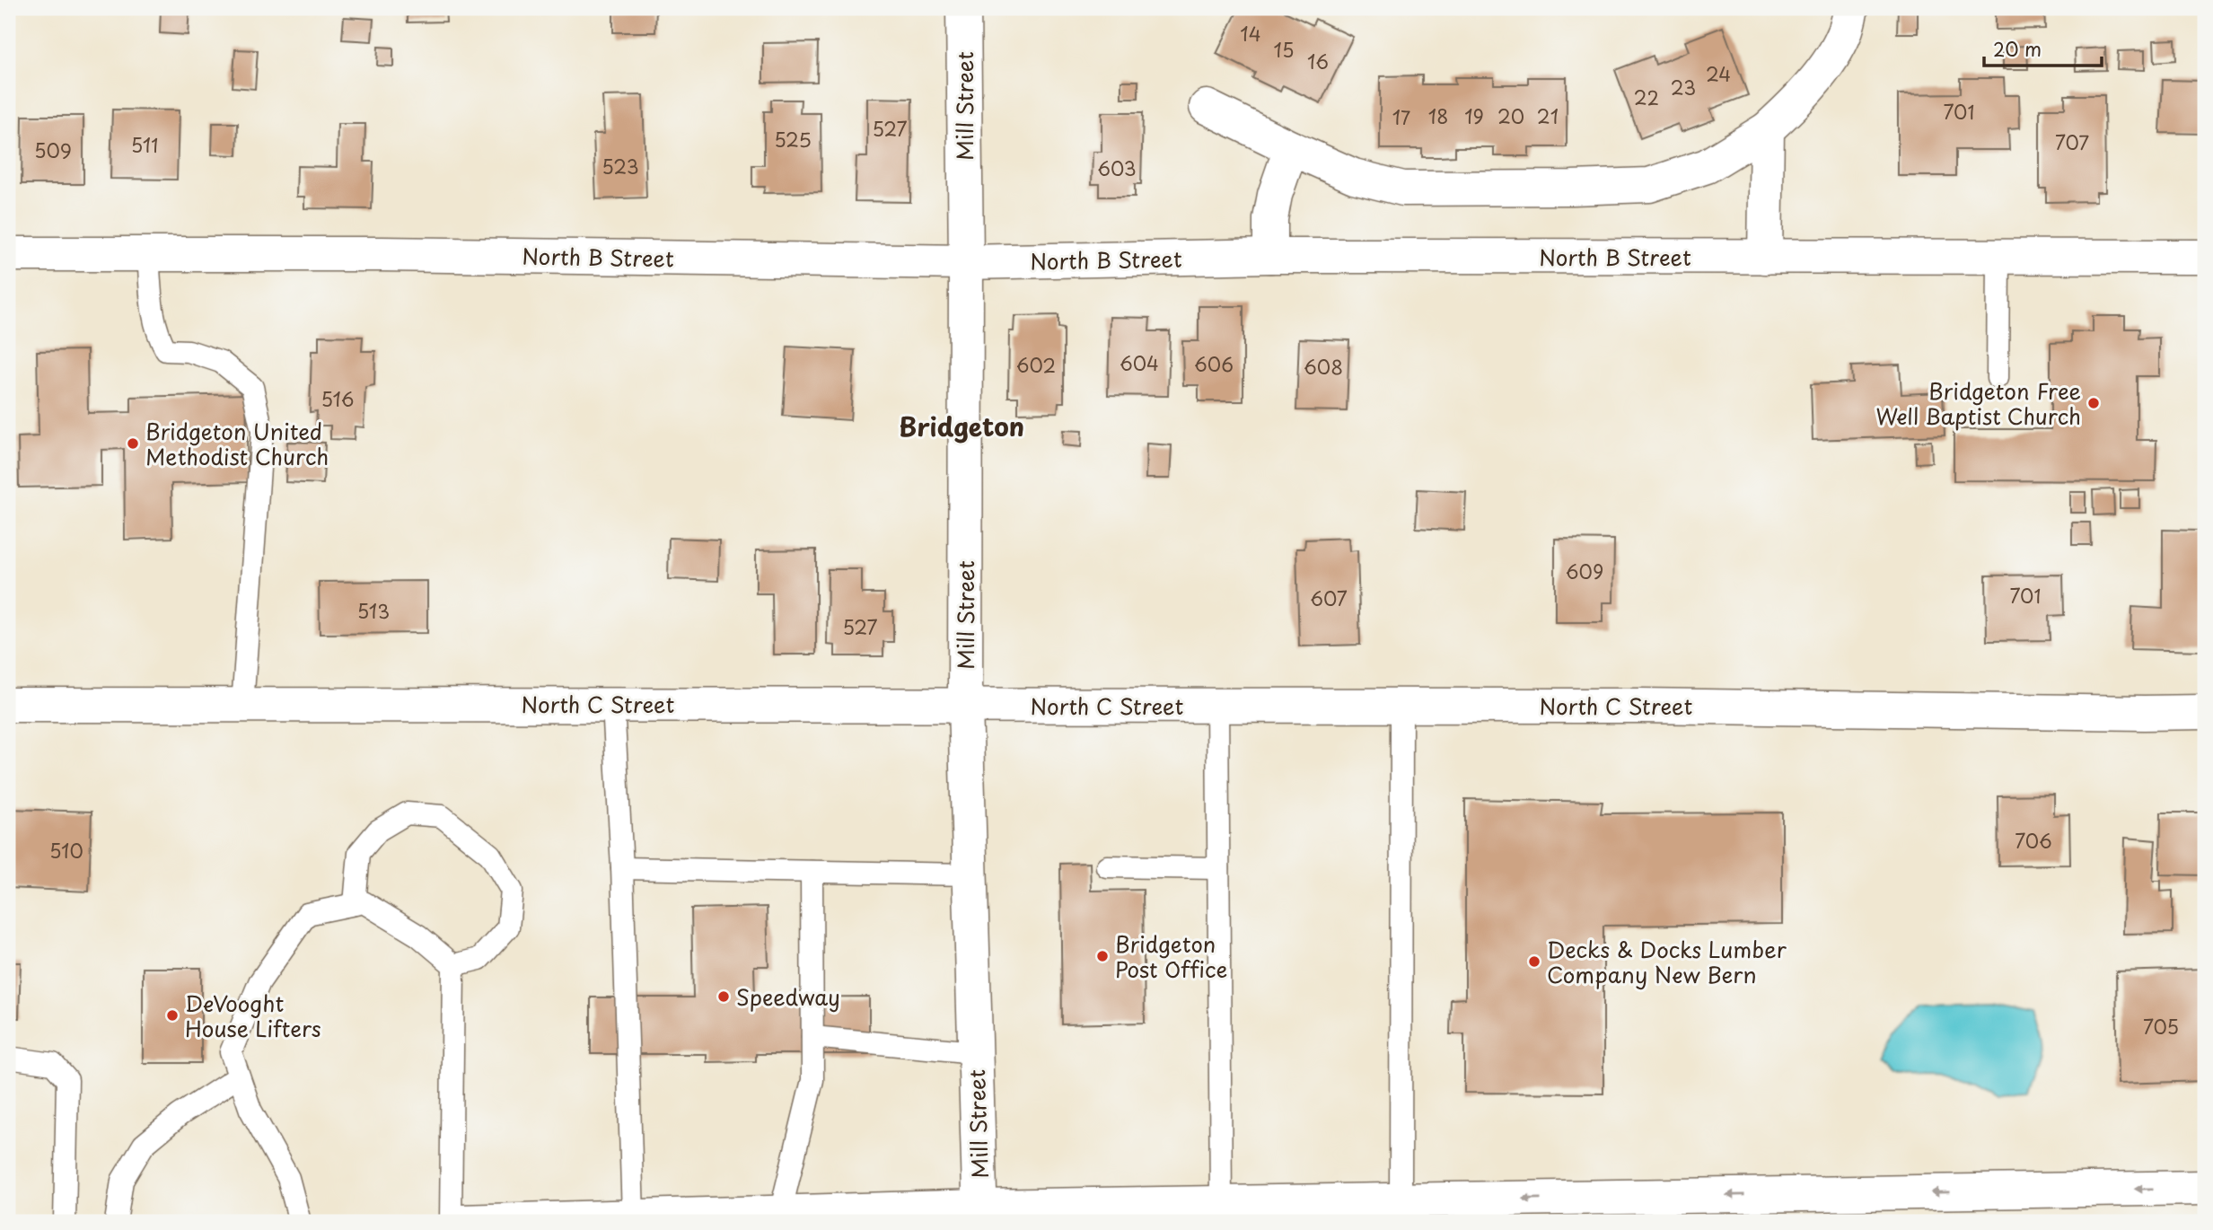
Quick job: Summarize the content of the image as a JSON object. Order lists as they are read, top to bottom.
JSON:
{
  "streets": {
    "main road": ["Mill Street", "North B Street", "North C Street"]
  },
  "crossings": [
    ["Mill Street", "North B Street"],
    ["Mill Street", "North C Street"]
  ],
  "districts": ["Bridgeton"],
  "places": [
    "Bridgeton Free Well Baptist Church",
    "Bridgeton United Methodist Church",
    "Bridgeton Post Office",
    "Decks & Docks Lumber Company New Bern",
    "Speedway",
    "DeVooght House Lifters"
  ],
  "house_numbers": [
    "14",
    "15",
    "16",
    "24",
    "23",
    "22",
    "701",
    "18",
    "19",
    "20",
    "21",
    "17",
    "527",
    "525",
    "707",
    "511",
    "509",
    "523",
    "603",
    "604",
    "606",
    "602",
    "608",
    "516",
    "609",
    "701",
    "607",
    "513",
    "527",
    "706",
    "510",
    "705"
  ],
  "scale_bar": "20 m"
}
